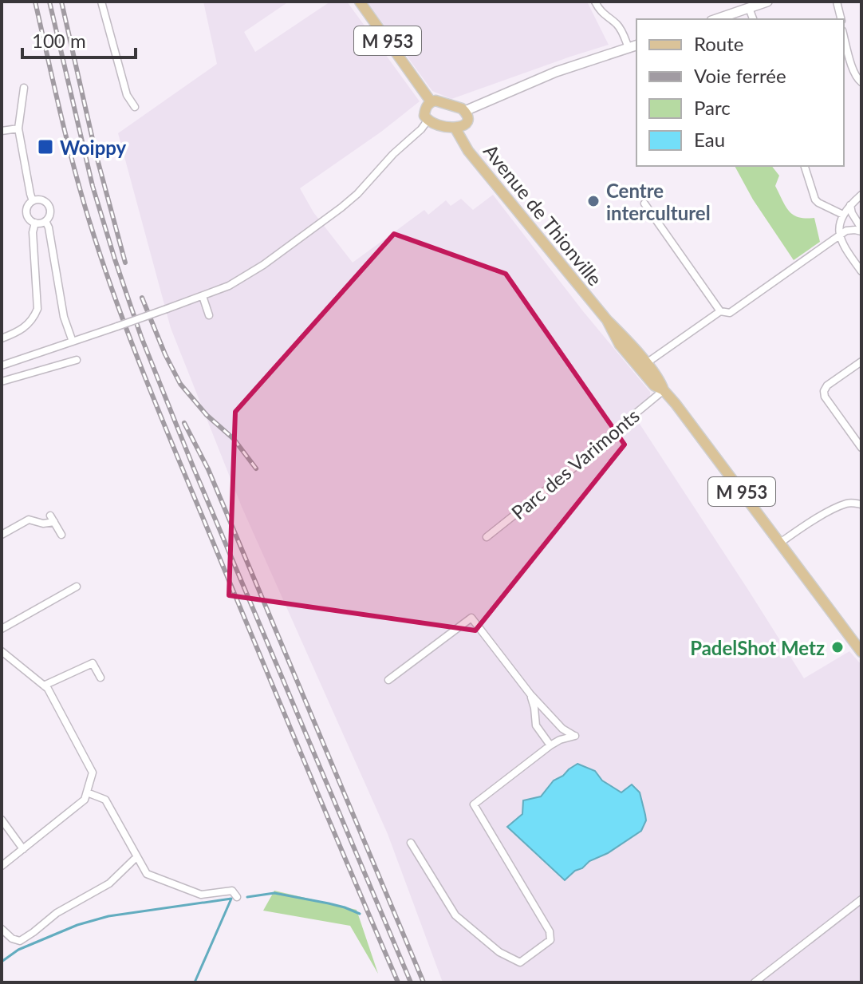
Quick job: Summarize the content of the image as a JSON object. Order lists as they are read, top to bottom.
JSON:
{
  "streets": {
    "main road": ["M 953", "Avenue de Thionville"],
    "street": ["Parc des Varimonts"]
  },
  "crossings": [
    ["Avenue de Thionville", "Parc des Varimonts"]
  ],
  "places": {
    "transit": ["Woippy"],
    "other": ["Centre interculturel", "PadelShot Metz"]
  },
  "legend": [
    "Route",
    "Voie ferrée",
    "Parc",
    "Eau"
  ],
  "scale_bar": "100 m"
}
